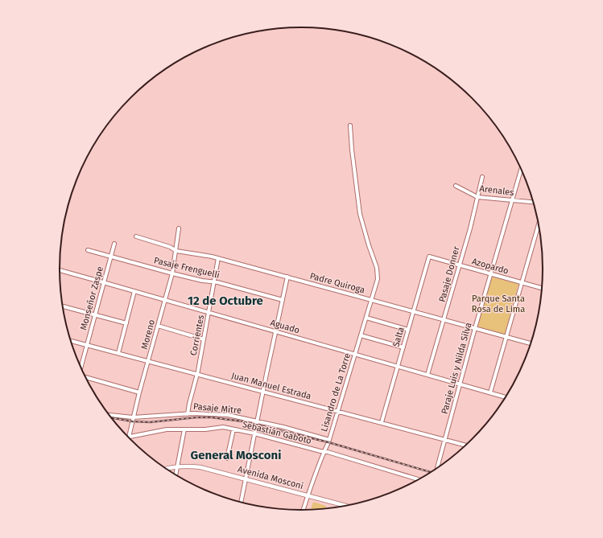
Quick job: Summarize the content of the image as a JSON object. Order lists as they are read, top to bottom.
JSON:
{
  "streets": {
    "street": [
      "Arenales",
      "Azopardo",
      "Pasaje Frenguelli",
      "Pasaje Donner",
      "Padre Quiroga",
      "Monseñor Zaspe",
      "Aguado",
      "Moreno",
      "Corrientes",
      "Salta",
      "Paraje Luis y Nilda Silva",
      "Juan Manuel Estrada",
      "Lisandro de La Torre",
      "Pasaje Mitre",
      "Sebastián Gaboto",
      "Avenida Mosconi"
    ]
  },
  "crossings": [
    ["Arenales", "Pasaje Donner"],
    ["Arenales", "Paraje Luis y Nilda Silva"],
    ["Azopardo", "Pasaje Donner"],
    ["Azopardo", "Salta"],
    ["Azopardo", "Paraje Luis y Nilda Silva"],
    ["Pasaje Frenguelli", "Monseñor Zaspe"],
    ["Pasaje Frenguelli", "Moreno"],
    ["Pasaje Frenguelli", "Corrientes"],
    ["Pasaje Donner", "Padre Quiroga"],
    ["Pasaje Donner", "Aguado"],
    ["Padre Quiroga", "Moreno"],
    ["Padre Quiroga", "Corrientes"],
    ["Padre Quiroga", "Salta"],
    ["Padre Quiroga", "Paraje Luis y Nilda Silva"],
    ["Padre Quiroga", "Lisandro de La Torre"],
    ["Monseñor Zaspe", "Aguado"],
    ["Monseñor Zaspe", "Juan Manuel Estrada"],
    ["Aguado", "Moreno"],
    ["Aguado", "Corrientes"],
    ["Aguado", "Salta"],
    ["Aguado", "Paraje Luis y Nilda Silva"],
    ["Aguado", "Lisandro de La Torre"],
    ["Moreno", "Juan Manuel Estrada"],
    ["Moreno", "Pasaje Mitre"],
    ["Moreno", "Sebastián Gaboto"],
    ["Corrientes", "Juan Manuel Estrada"],
    ["Corrientes", "Pasaje Mitre"],
    ["Salta", "Juan Manuel Estrada"],
    ["Paraje Luis y Nilda Silva", "Juan Manuel Estrada"],
    ["Juan Manuel Estrada", "Lisandro de La Torre"],
    ["Lisandro de La Torre", "Pasaje Mitre"],
    ["Lisandro de La Torre", "Sebastián Gaboto"],
    ["Lisandro de La Torre", "Avenida Mosconi"]
  ],
  "districts": ["12 de Octubre", "General Mosconi"],
  "parks": ["Parque Santa Rosa de Lima"]
}
